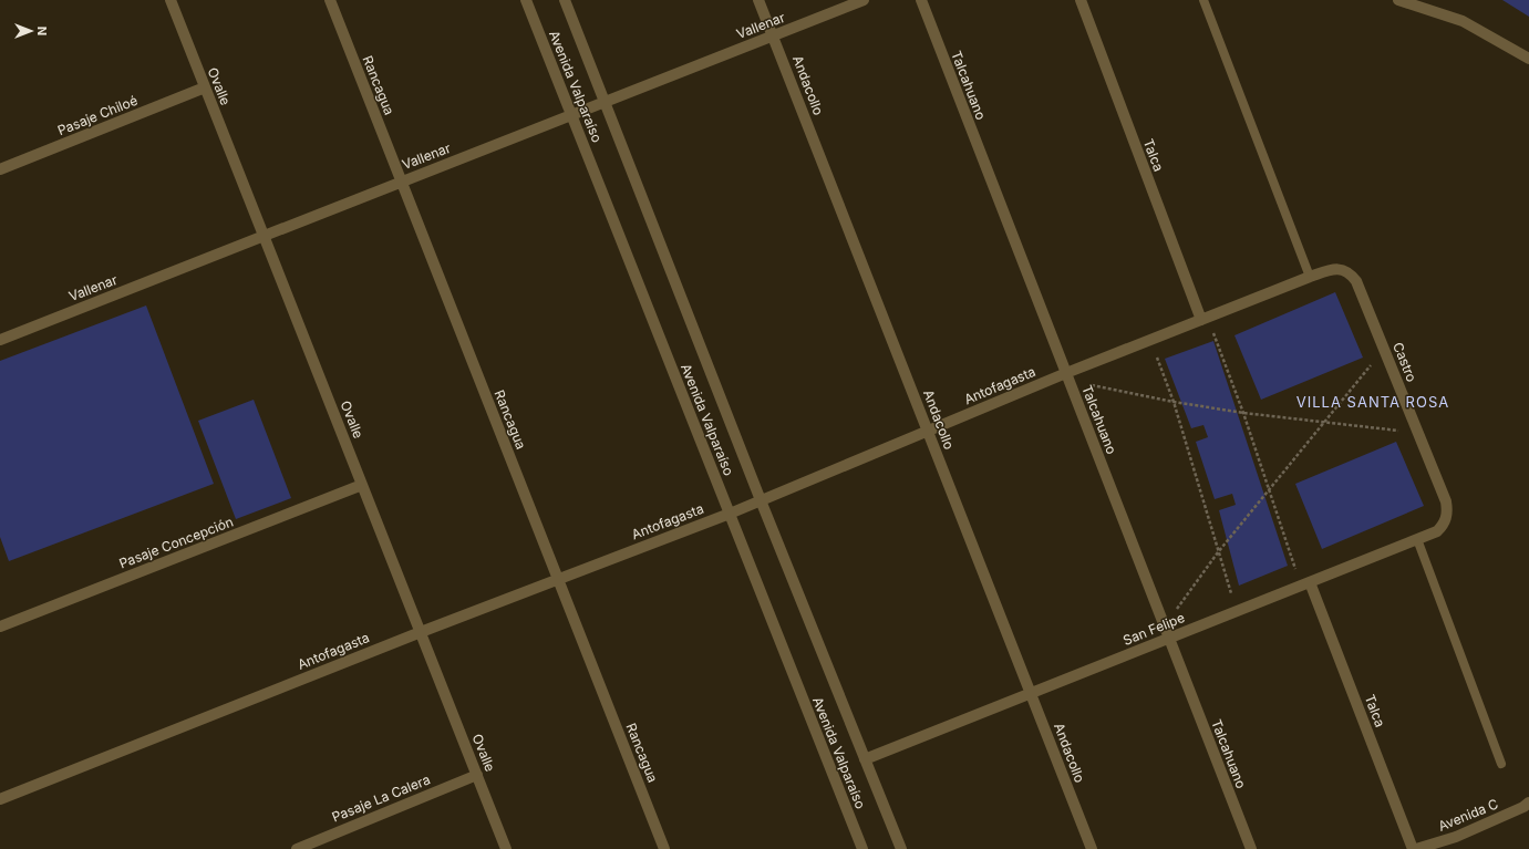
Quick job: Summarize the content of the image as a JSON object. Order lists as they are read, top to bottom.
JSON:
{
  "streets": {
    "street": [
      "Vallenar",
      "Rancagua",
      "Andacollo",
      "Talcahuano",
      "Ovalle",
      "Avenida Valparaíso",
      "Pasaje Chiloé",
      "Talca",
      "Castro",
      "Antofagasta",
      "Pasaje Concepción",
      "San Felipe",
      "Pasaje La Calera",
      "Avenida C"
    ]
  },
  "crossings": [
    ["Vallenar", "Rancagua"],
    ["Vallenar", "Andacollo"],
    ["Vallenar", "Ovalle"],
    ["Vallenar", "Avenida Valparaíso"],
    ["Rancagua", "Antofagasta"],
    ["Andacollo", "Antofagasta"],
    ["Andacollo", "San Felipe"],
    ["Talcahuano", "Antofagasta"],
    ["Talcahuano", "San Felipe"],
    ["Ovalle", "Pasaje Chiloé"],
    ["Ovalle", "Antofagasta"],
    ["Ovalle", "Pasaje Concepción"],
    ["Ovalle", "Pasaje La Calera"],
    ["Avenida Valparaíso", "Antofagasta"],
    ["Avenida Valparaíso", "San Felipe"],
    ["Talca", "Antofagasta"],
    ["Talca", "San Felipe"],
    ["Castro", "Antofagasta"],
    ["Castro", "San Felipe"]
  ],
  "districts": ["VILLA SANTA ROSA"],
  "north": "right"
}
